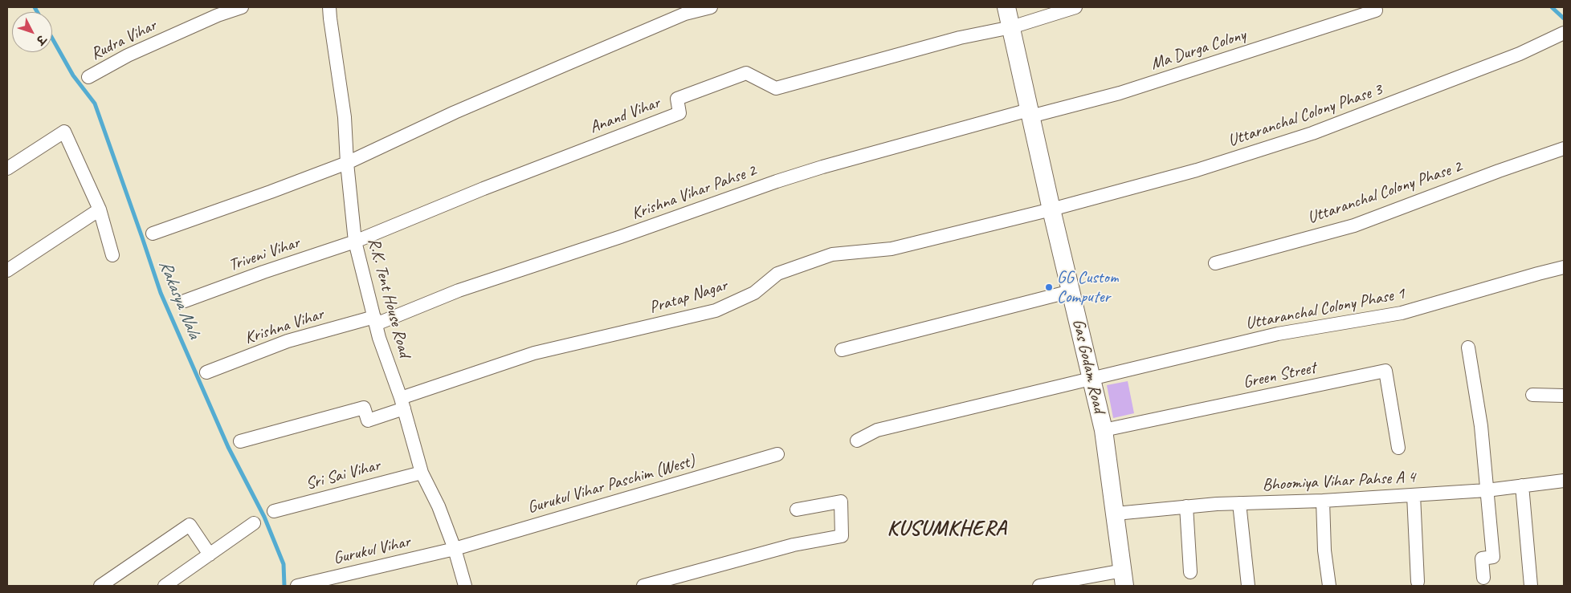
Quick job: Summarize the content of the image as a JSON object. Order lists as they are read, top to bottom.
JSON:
{
  "streets": {
    "main road": ["Gas Godam Road"],
    "street": [
      "Rudra Vihar",
      "Ma Durga Colony",
      "Anand Vihar",
      "Uttaranchal Colony Phase 3",
      "Krishna Vihar Pahse 2",
      "Uttaranchal Colony Phase 2",
      "Triveni Vihar",
      "Pratap Nagar",
      "R.K. Tent House Road",
      "Uttaranchal Colony Phase 1",
      "Krishna Vihar",
      "Green Street",
      "Sri Sai Vihar",
      "Bhoomiya Vihar Pahse A 4",
      "Gurukul Vihar Paschim (West)",
      "Gurukul Vihar"
    ]
  },
  "crossings": [
    ["Ma Durga Colony", "Krishna Vihar Pahse 2"],
    ["Ma Durga Colony", "Gas Godam Road"],
    ["Anand Vihar", "Triveni Vihar"],
    ["Anand Vihar", "R.K. Tent House Road"],
    ["Anand Vihar", "Gas Godam Road"],
    ["Uttaranchal Colony Phase 3", "Pratap Nagar"],
    ["Uttaranchal Colony Phase 3", "Gas Godam Road"],
    ["Krishna Vihar Pahse 2", "R.K. Tent House Road"],
    ["Krishna Vihar Pahse 2", "Krishna Vihar"],
    ["Krishna Vihar Pahse 2", "Gas Godam Road"],
    ["Triveni Vihar", "R.K. Tent House Road"],
    ["Pratap Nagar", "R.K. Tent House Road"],
    ["Pratap Nagar", "Gas Godam Road"],
    ["R.K. Tent House Road", "Krishna Vihar"],
    ["R.K. Tent House Road", "Sri Sai Vihar"],
    ["R.K. Tent House Road", "Gurukul Vihar Paschim (West)"],
    ["R.K. Tent House Road", "Gurukul Vihar"],
    ["Uttaranchal Colony Phase 1", "Gas Godam Road"],
    ["Gas Godam Road", "Green Street"],
    ["Gas Godam Road", "Bhoomiya Vihar Pahse A 4"],
    ["Gurukul Vihar Paschim (West)", "Gurukul Vihar"]
  ],
  "districts": ["KUSUMKHERA"],
  "water": ["Rakasya Nala"],
  "places": ["GG Custom Computer"],
  "north": "bottom right"
}
